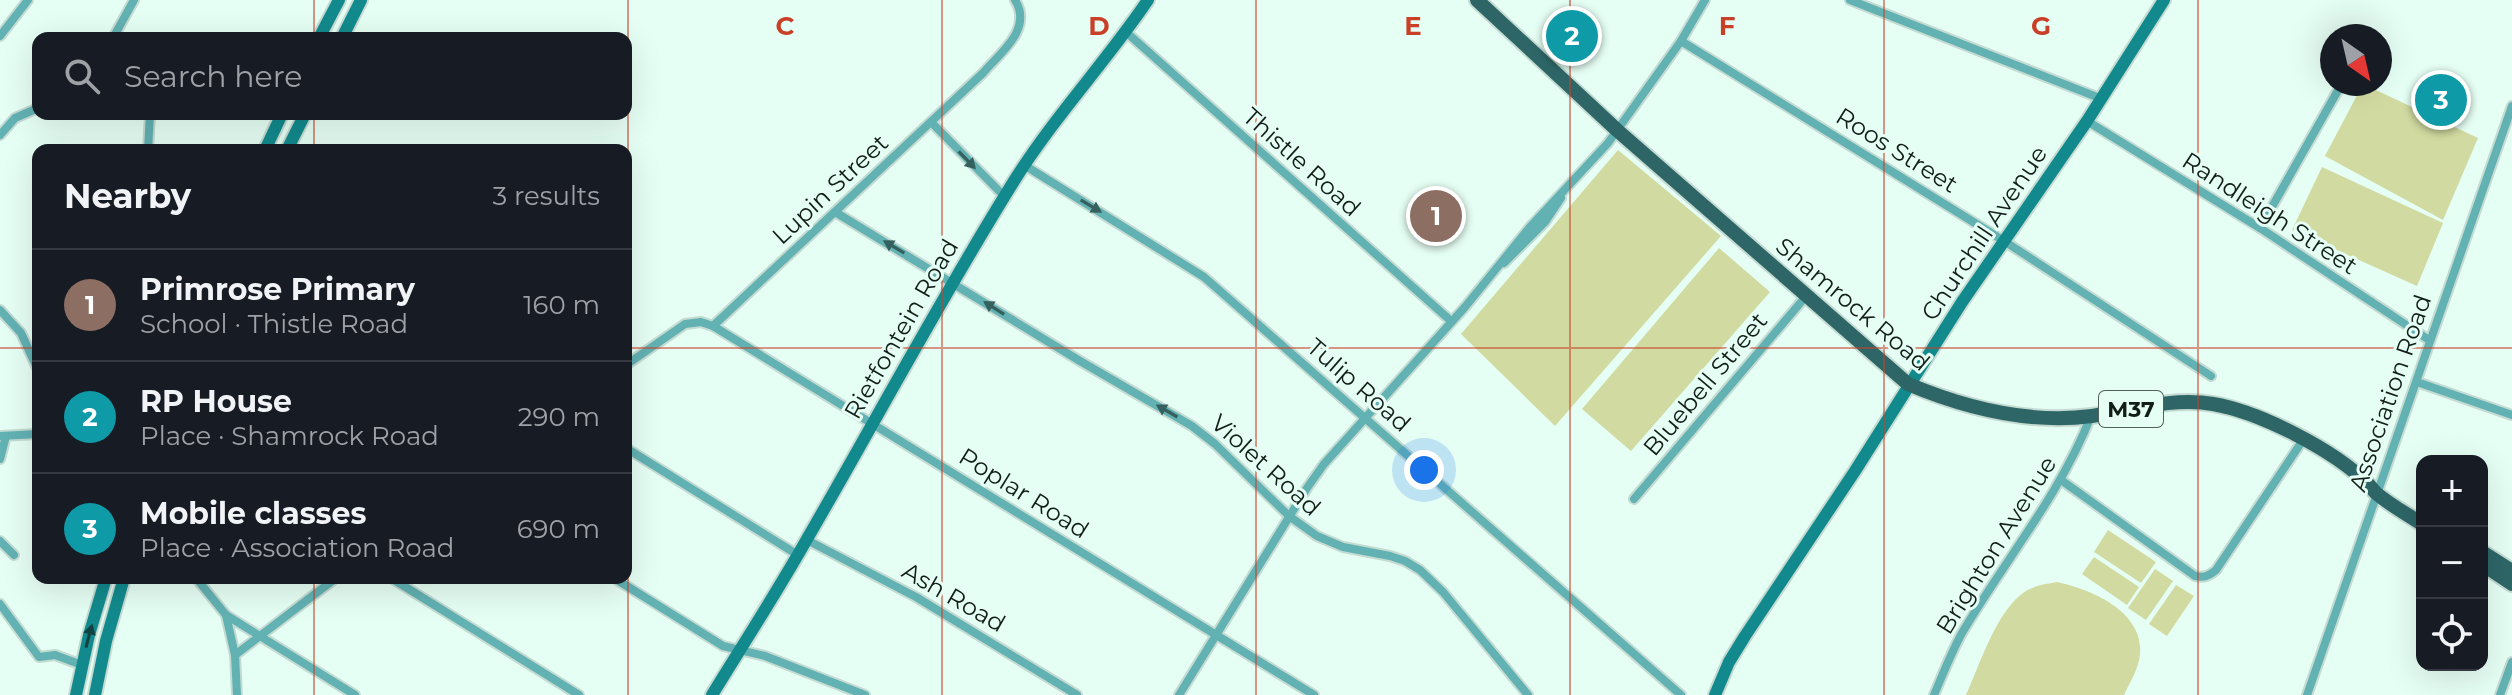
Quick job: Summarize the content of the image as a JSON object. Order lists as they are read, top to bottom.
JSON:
{
  "streets": {
    "main road": ["Shamrock Road", "M37"],
    "street": [
      "Roos Street",
      "Thistle Road",
      "Lupin Street",
      "Randleigh Street",
      "Churchill Avenue",
      "Rietfontein Road",
      "Bluebell Street",
      "Tulip Road",
      "Association Road",
      "Violet Road",
      "Poplar Road",
      "Brighton Avenue",
      "Ash Road"
    ]
  },
  "crossings": [
    ["Roos Street", "Churchill Avenue"],
    ["Thistle Road", "Rietfontein Road"],
    ["Lupin Street", "Violet Road"],
    ["Lupin Street", "Poplar Road"],
    ["Randleigh Street", "Churchill Avenue"],
    ["Randleigh Street", "Association Road"],
    ["Churchill Avenue", "Shamrock Road"],
    ["Shamrock Road", "Bluebell Street"],
    ["Shamrock Road", "Association Road"],
    ["Shamrock Road", "Brighton Avenue"],
    ["Rietfontein Road", "Tulip Road"],
    ["Rietfontein Road", "Violet Road"],
    ["Rietfontein Road", "Poplar Road"],
    ["Rietfontein Road", "Ash Road"]
  ],
  "one_way": ["Tulip Road", "Violet Road"],
  "north": "bottom right",
  "page": {
    "pins": ["2", "3", "1"],
    "search": "Search here",
    "heading": ["Nearby", "3 results"],
    "list": [
      {
        "mark": "1",
        "name": "Primrose Primary",
        "note": "School · Thistle Road",
        "value": "160 m"
      },
      {
        "mark": "2",
        "name": "RP House",
        "note": "Place · Shamrock Road",
        "value": "290 m"
      },
      {
        "mark": "3",
        "name": "Mobile classes",
        "note": "Place · Association Road",
        "value": "690 m"
      }
    ],
    "map_buttons": ["+", "−"]
  },
  "grid": {
    "columns": [
      "C",
      "D",
      "E",
      "F",
      "G"
    ]
  }
}
